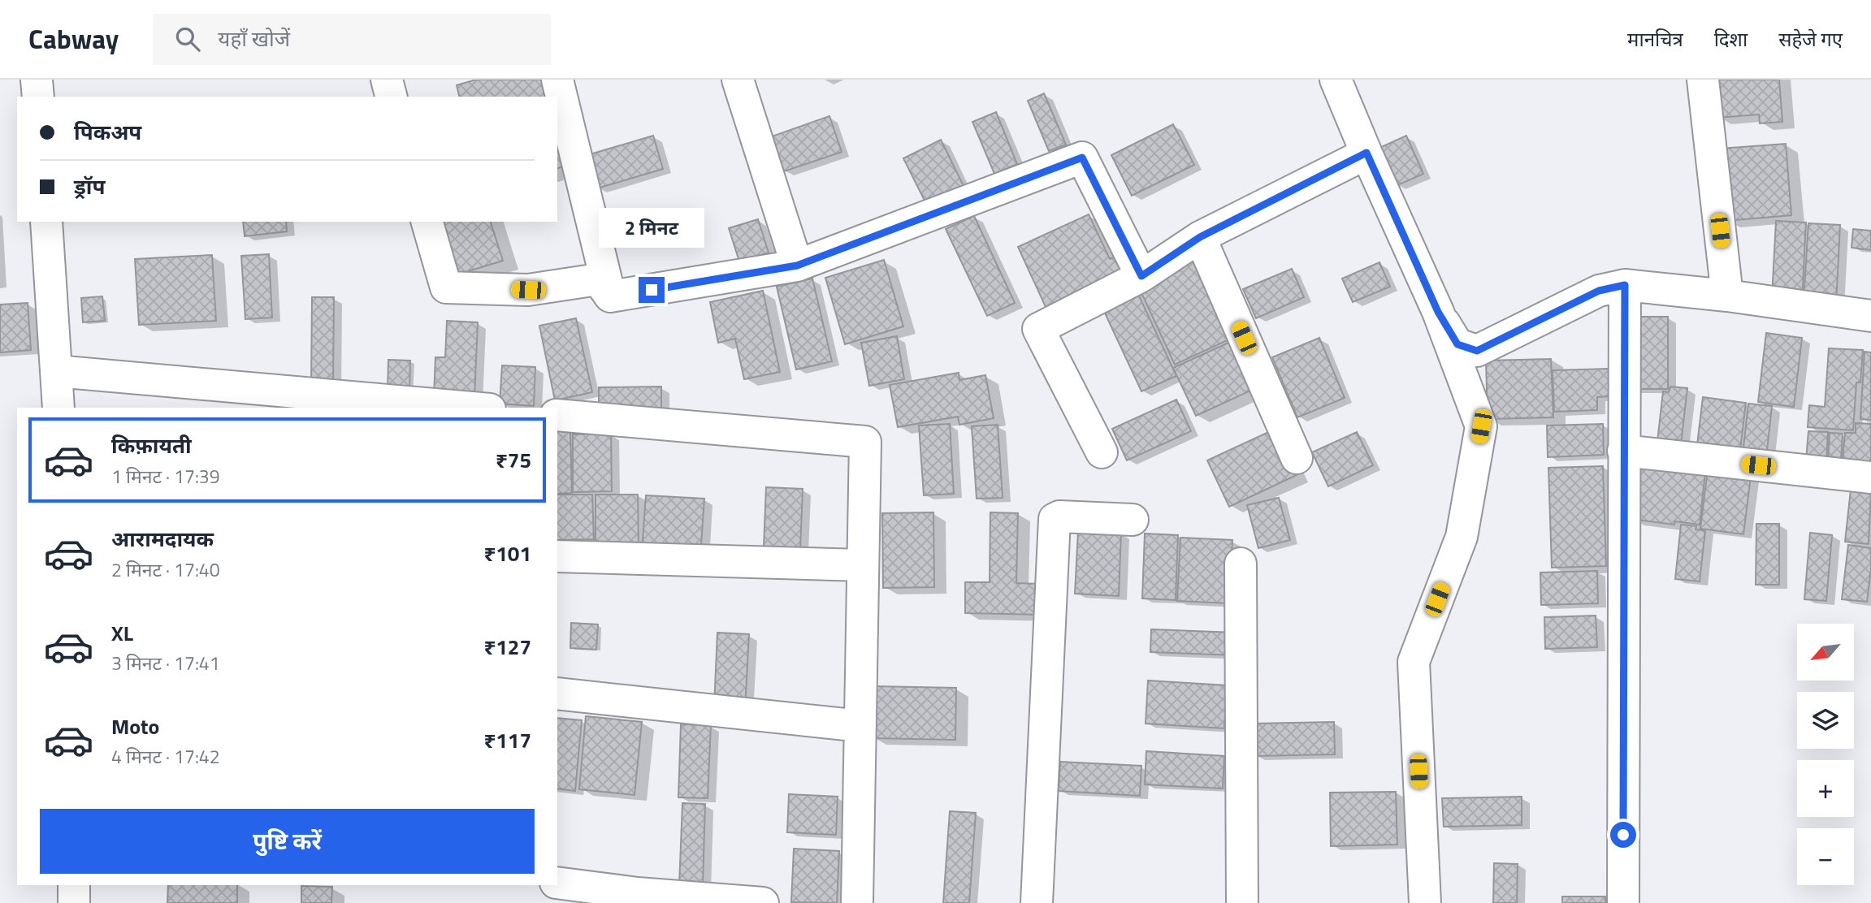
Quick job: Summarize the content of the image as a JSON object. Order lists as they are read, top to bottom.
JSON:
{
  "north": "bottom left",
  "page": {
    "header": "Cabway",
    "search": "यहाँ खोजें",
    "nav": ["मानचित्र", "दिशा", "सहेजे गए"],
    "banner": ["पिकअप", "ड्रॉप"],
    "bubble": "2 मिनट",
    "list": [
      {
        "name": "किफ़ायती",
        "note": "1 मिनट · 17:39",
        "value": "₹75"
      },
      {
        "name": "आरामदायक",
        "note": "2 मिनट · 17:40",
        "value": "₹101"
      },
      {
        "name": "XL",
        "note": "3 मिनट · 17:41",
        "value": "₹127"
      },
      {
        "name": "Moto",
        "note": "4 मिनट · 17:42",
        "value": "₹117"
      }
    ],
    "map_buttons": ["+", "−"],
    "buttons": "पुष्टि करें"
  }
}
